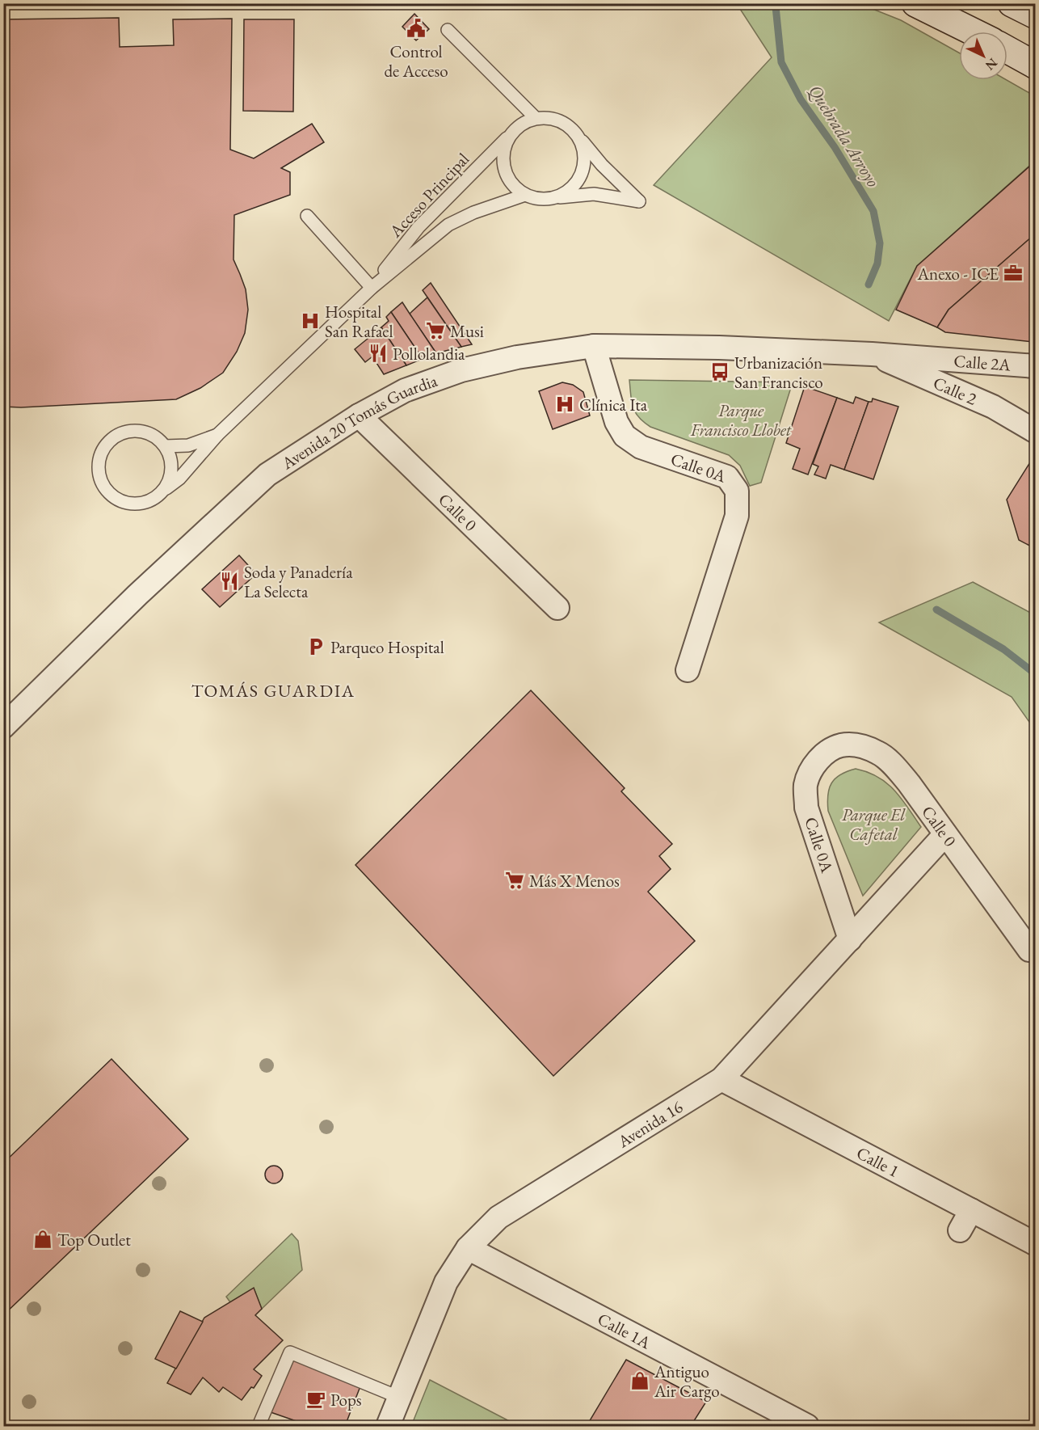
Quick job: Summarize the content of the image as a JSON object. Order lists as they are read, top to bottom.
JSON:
{
  "streets": {
    "street": [
      "Calle 2A",
      "Calle 2",
      "Avenida 20 Tomás Guardia",
      "Calle 0A",
      "Calle 0",
      "Avenida 16",
      "Calle 1",
      "Calle 1A"
    ],
    "lane": ["Acceso Principal"]
  },
  "crossings": [
    ["Calle 2A", "Calle 2"],
    ["Calle 2A", "Avenida 20 Tomás Guardia"],
    ["Calle 2", "Avenida 20 Tomás Guardia"],
    ["Avenida 20 Tomás Guardia", "Calle 0A"],
    ["Avenida 20 Tomás Guardia", "Calle 0"],
    ["Calle 0A", "Calle 0"],
    ["Calle 0A", "Avenida 16"],
    ["Calle 0", "Avenida 16"],
    ["Avenida 16", "Calle 1"],
    ["Avenida 16", "Calle 1A"]
  ],
  "districts": ["TOMÁS GUARDIA"],
  "water": ["Quebrada Arroyo"],
  "parks": ["Parque Francisco Llobet", "Parque El Cafetal"],
  "places": {
    "public building": ["Control de Acceso"],
    "office": ["Anexo - ICE"],
    "hospital": ["Hospital San Rafael", "Clínica Ita"],
    "supermarket": ["Musi", "Más X Menos"],
    "restaurant": ["Pollolandia", "Soda y Panadería La Selecta"],
    "bus stop": ["Urbanización San Francisco"],
    "parking": ["Parqueo Hospital"],
    "shop": ["Top Outlet", "Antiguo Air Cargo"],
    "cafe": ["Pops"]
  },
  "north": "bottom right"
}
